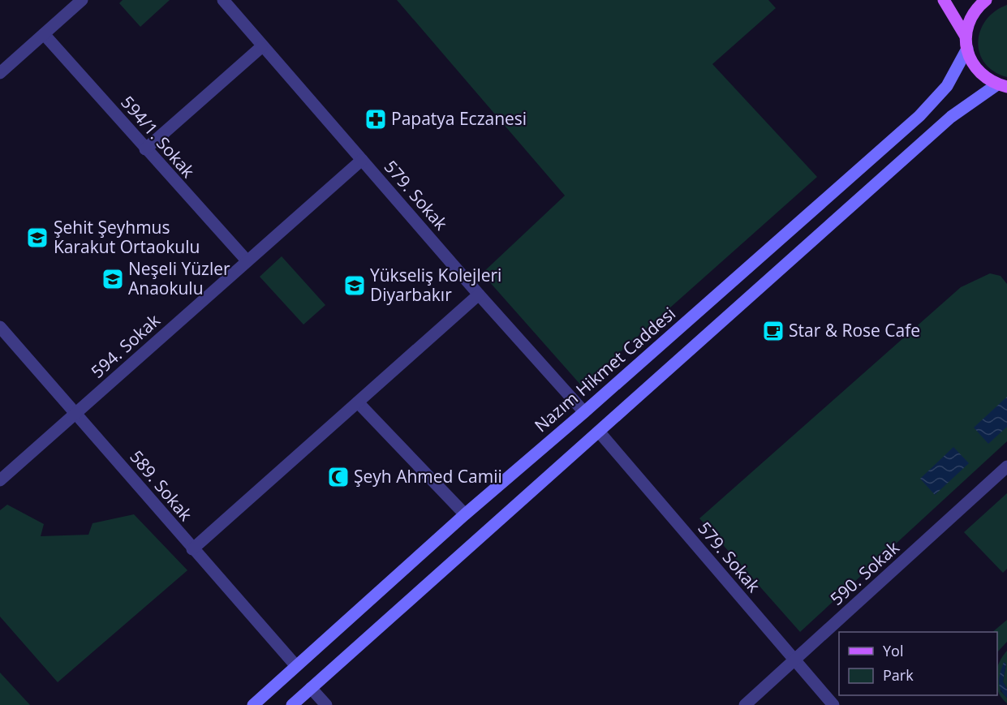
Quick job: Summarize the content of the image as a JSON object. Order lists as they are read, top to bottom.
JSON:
{
  "streets": {
    "main road": ["Nazım Hikmet Caddesi"],
    "street": [
      "594/1. Sokak",
      "579. Sokak",
      "594. Sokak",
      "589. Sokak",
      "590. Sokak"
    ]
  },
  "crossings": [
    ["594/1. Sokak", "594. Sokak"],
    ["579. Sokak", "594. Sokak"],
    ["579. Sokak", "Nazım Hikmet Caddesi"],
    ["579. Sokak", "590. Sokak"],
    ["594. Sokak", "589. Sokak"],
    ["Nazım Hikmet Caddesi", "589. Sokak"]
  ],
  "places": {
    "pharmacy": ["Papatya Eczanesi"],
    "school or university": ["Şehit Şeyhmus Karakut Ortaokulu", "Neşeli Yüzler Anaokulu", "Yükseliş Kolejleri Diyarbakır"],
    "cafe": ["Star & Rose Cafe"],
    "mosque": ["Şeyh Ahmed Camii"]
  },
  "legend": ["Yol", "Park"]
}
